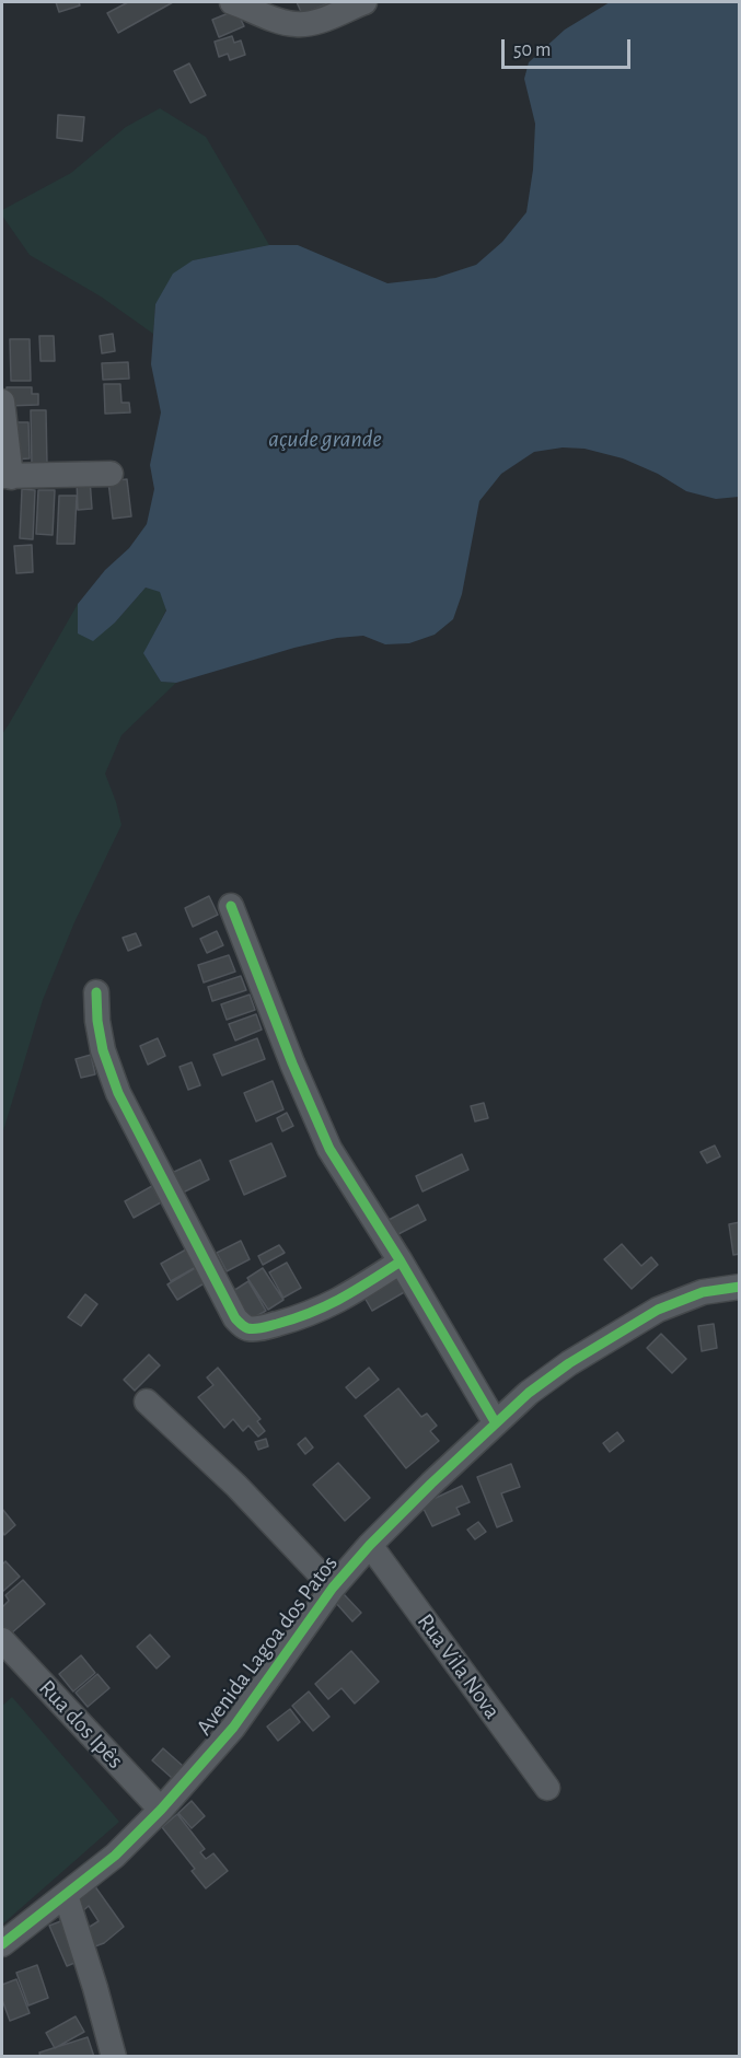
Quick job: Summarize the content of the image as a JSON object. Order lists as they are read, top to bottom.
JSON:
{
  "streets": {
    "street": ["Avenida Lagoa dos Patos", "Rua Vila Nova", "Rua dos Ipês"]
  },
  "crossings": [
    ["Avenida Lagoa dos Patos", "Rua Vila Nova"],
    ["Avenida Lagoa dos Patos", "Rua dos Ipês"]
  ],
  "water": ["açude grande"],
  "scale_bar": "50 m"
}
